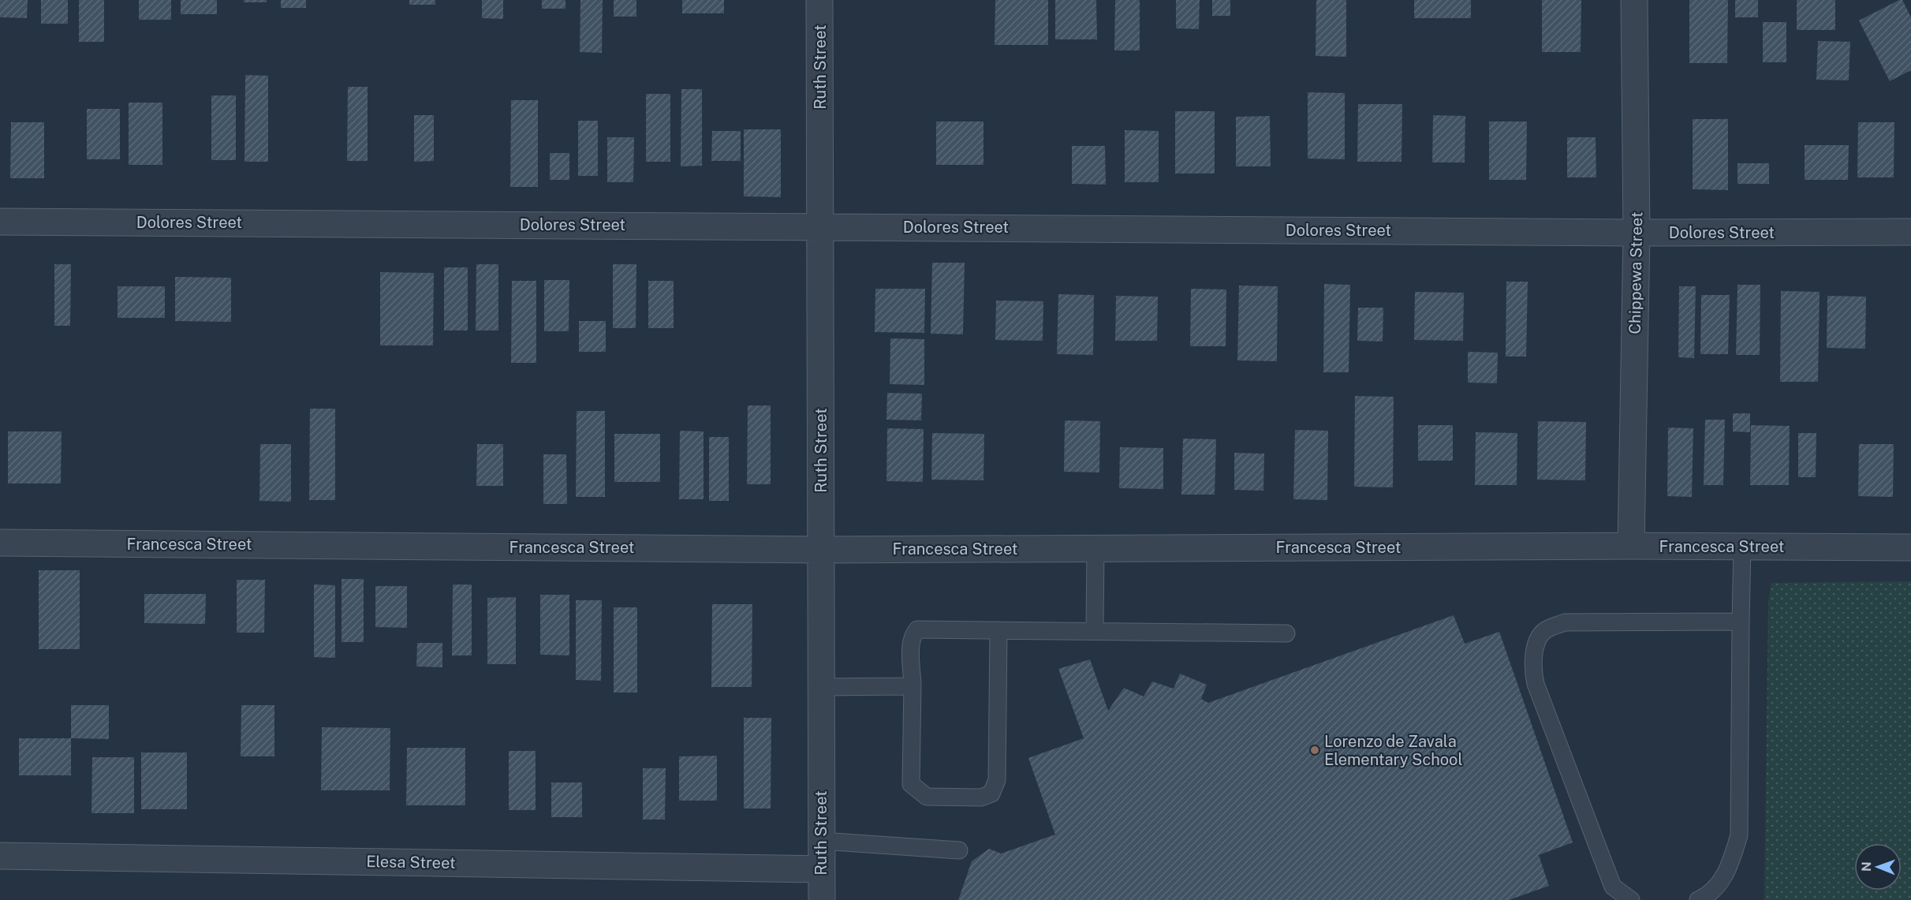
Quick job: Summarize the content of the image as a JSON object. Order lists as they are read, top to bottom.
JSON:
{
  "streets": {
    "street": [
      "Ruth Street",
      "Dolores Street",
      "Chippewa Street",
      "Francesca Street",
      "Elesa Street"
    ]
  },
  "crossings": [
    ["Ruth Street", "Dolores Street"],
    ["Ruth Street", "Francesca Street"],
    ["Ruth Street", "Elesa Street"],
    ["Dolores Street", "Chippewa Street"],
    ["Chippewa Street", "Francesca Street"]
  ],
  "places": ["Lorenzo de Zavala Elementary School"],
  "north": "left"
}
